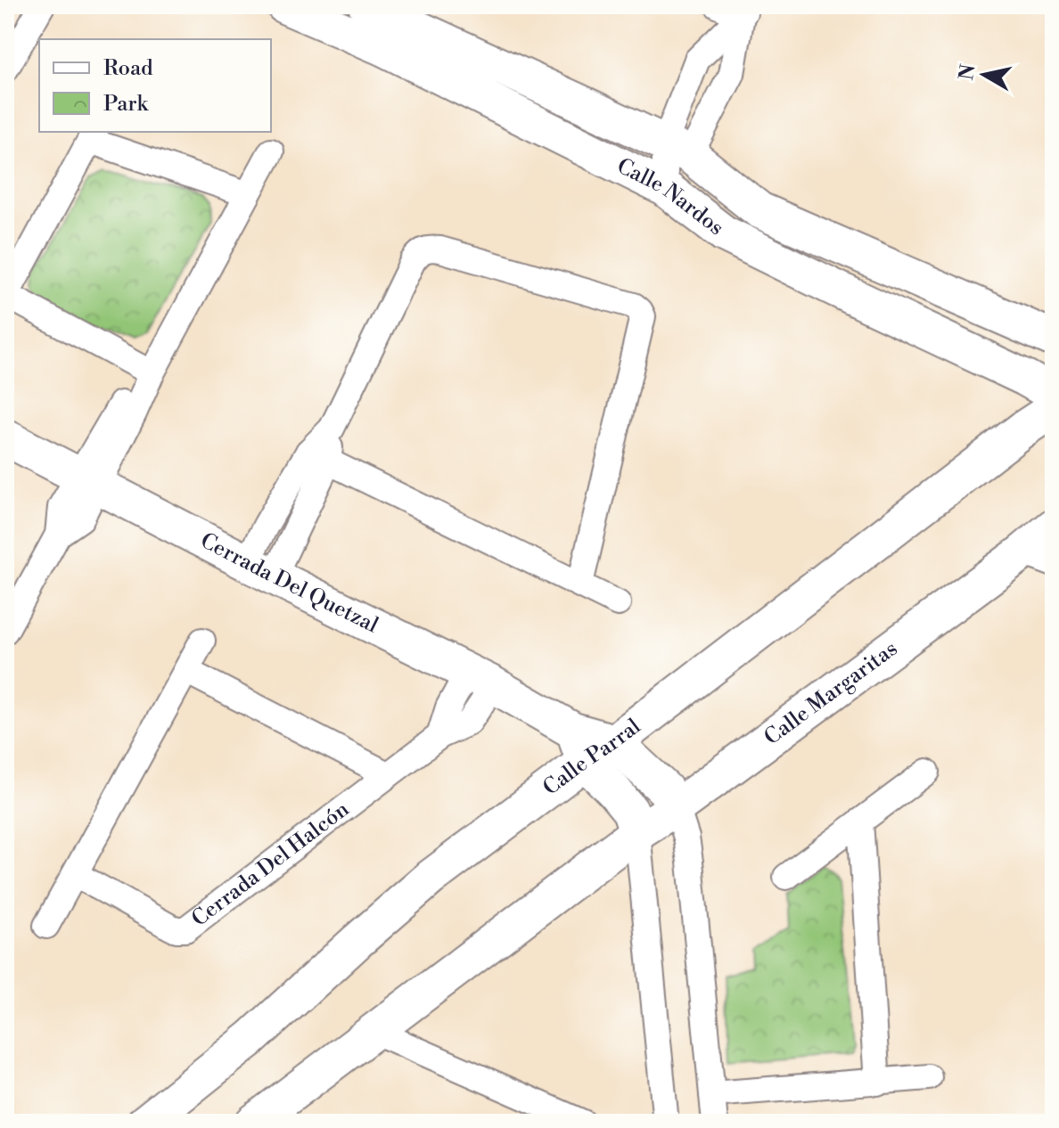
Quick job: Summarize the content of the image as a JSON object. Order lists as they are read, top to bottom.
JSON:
{
  "streets": {
    "street": [
      "Calle Nardos",
      "Cerrada Del Quetzal",
      "Calle Margaritas",
      "Calle Parral",
      "Cerrada Del Halcón"
    ]
  },
  "crossings": [
    ["Cerrada Del Quetzal", "Calle Margaritas"],
    ["Cerrada Del Quetzal", "Calle Parral"],
    ["Cerrada Del Quetzal", "Cerrada Del Halcón"]
  ],
  "legend": ["Road", "Park"],
  "north": "left"
}
